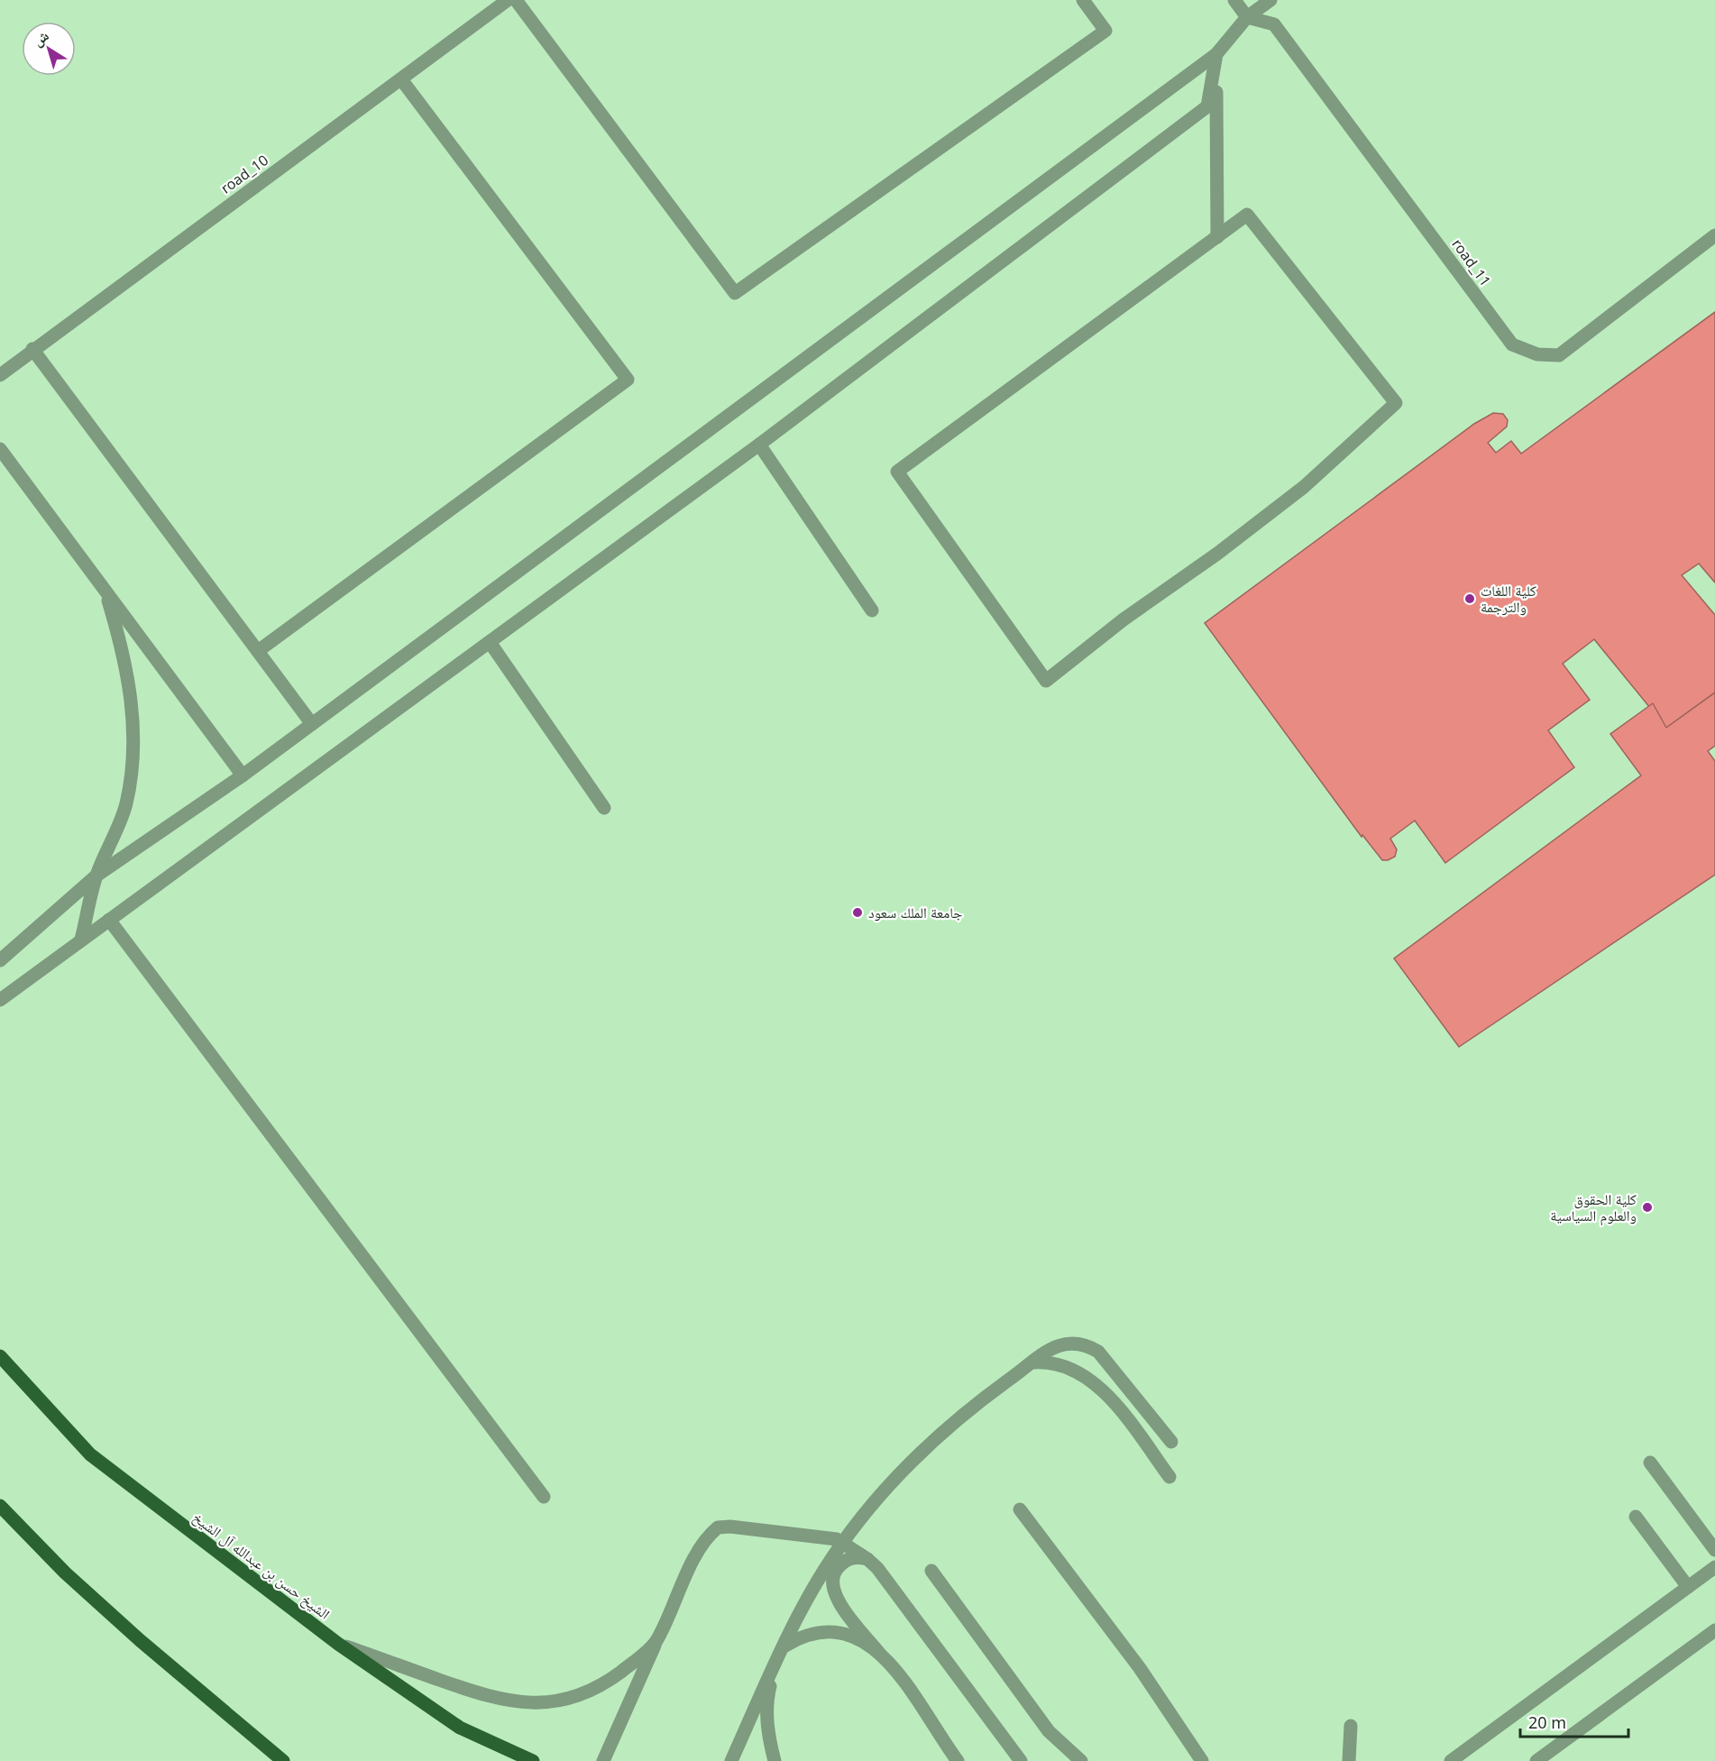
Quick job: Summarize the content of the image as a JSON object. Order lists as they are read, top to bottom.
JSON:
{
  "streets": {
    "main road": ["الشيخ حسن بن عبدالله آل الشيخ"],
    "lane": ["road_10", "road_11"]
  },
  "places": ["كلية اللغات والترجمة", "جامعة الملك سعود", "كلية الحقوق والعلوم السياسية"],
  "scale_bar": "20 m",
  "north": "top left"
}
